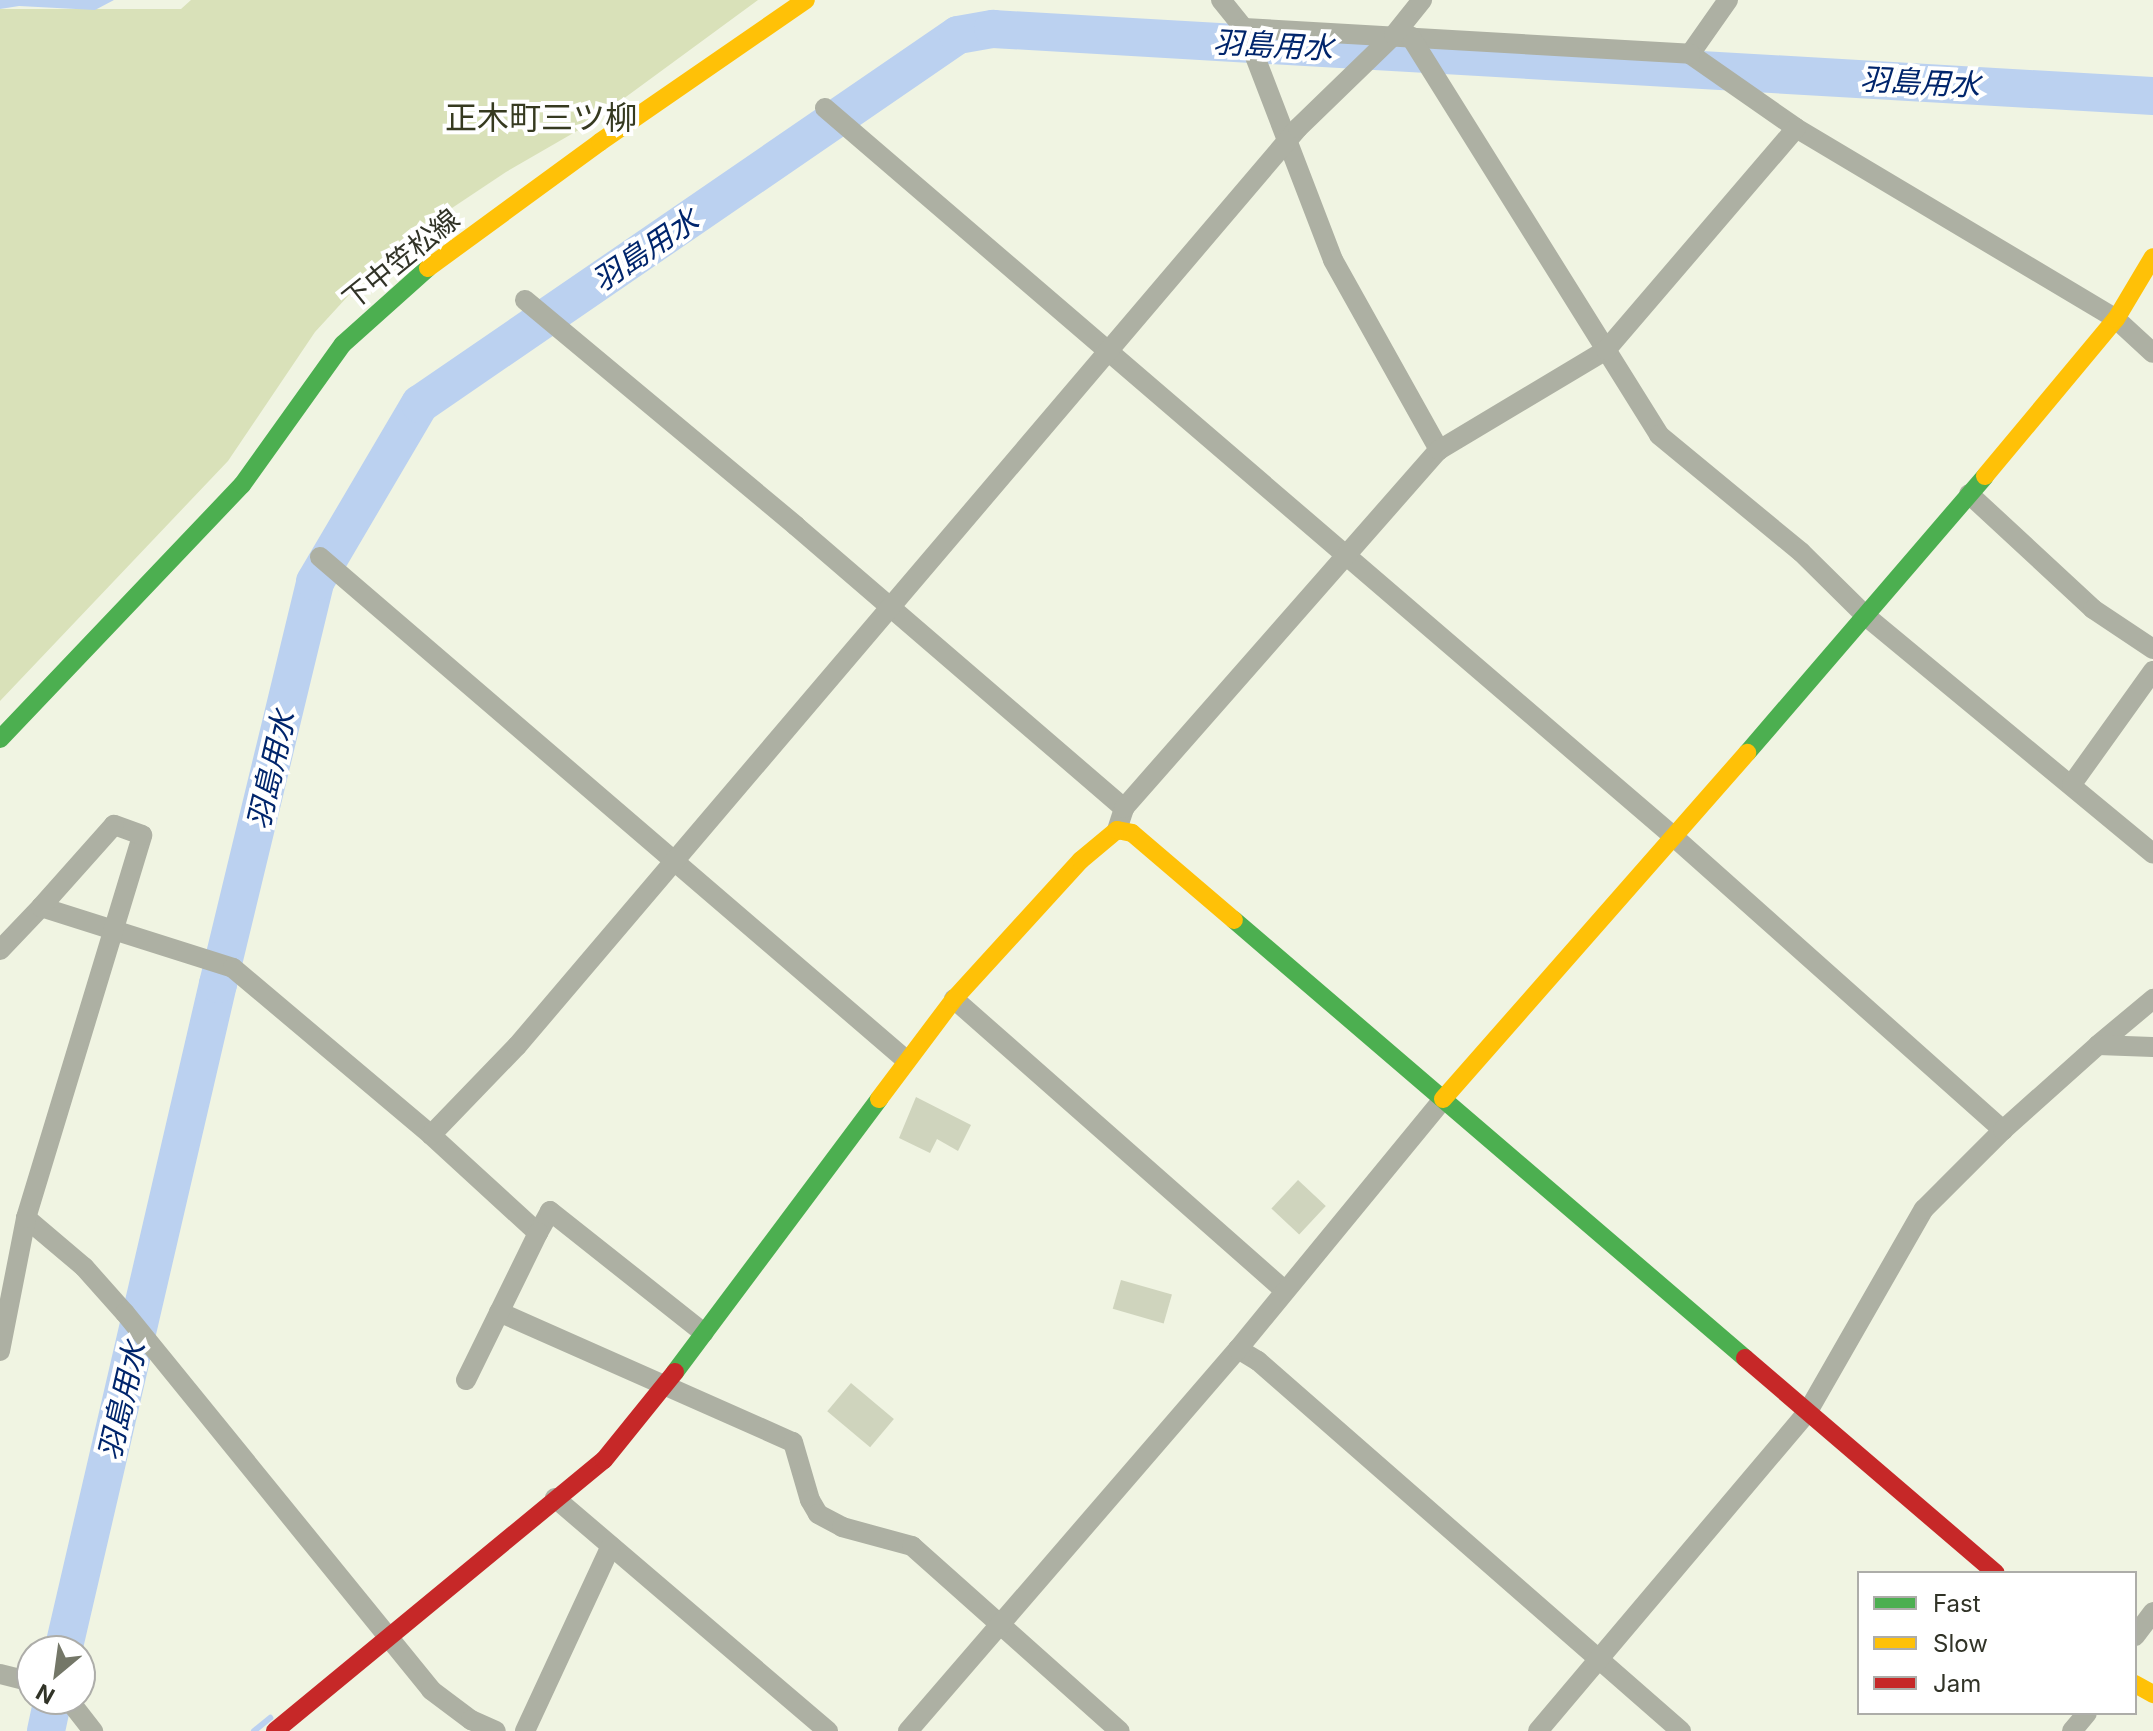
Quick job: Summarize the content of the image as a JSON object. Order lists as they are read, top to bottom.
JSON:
{
  "streets": {
    "street": ["下中笠松線"]
  },
  "districts": ["正木町三ツ柳"],
  "water": ["羽島用水"],
  "legend": ["Fast", "Slow", "Jam"],
  "north": "bottom left"
}
